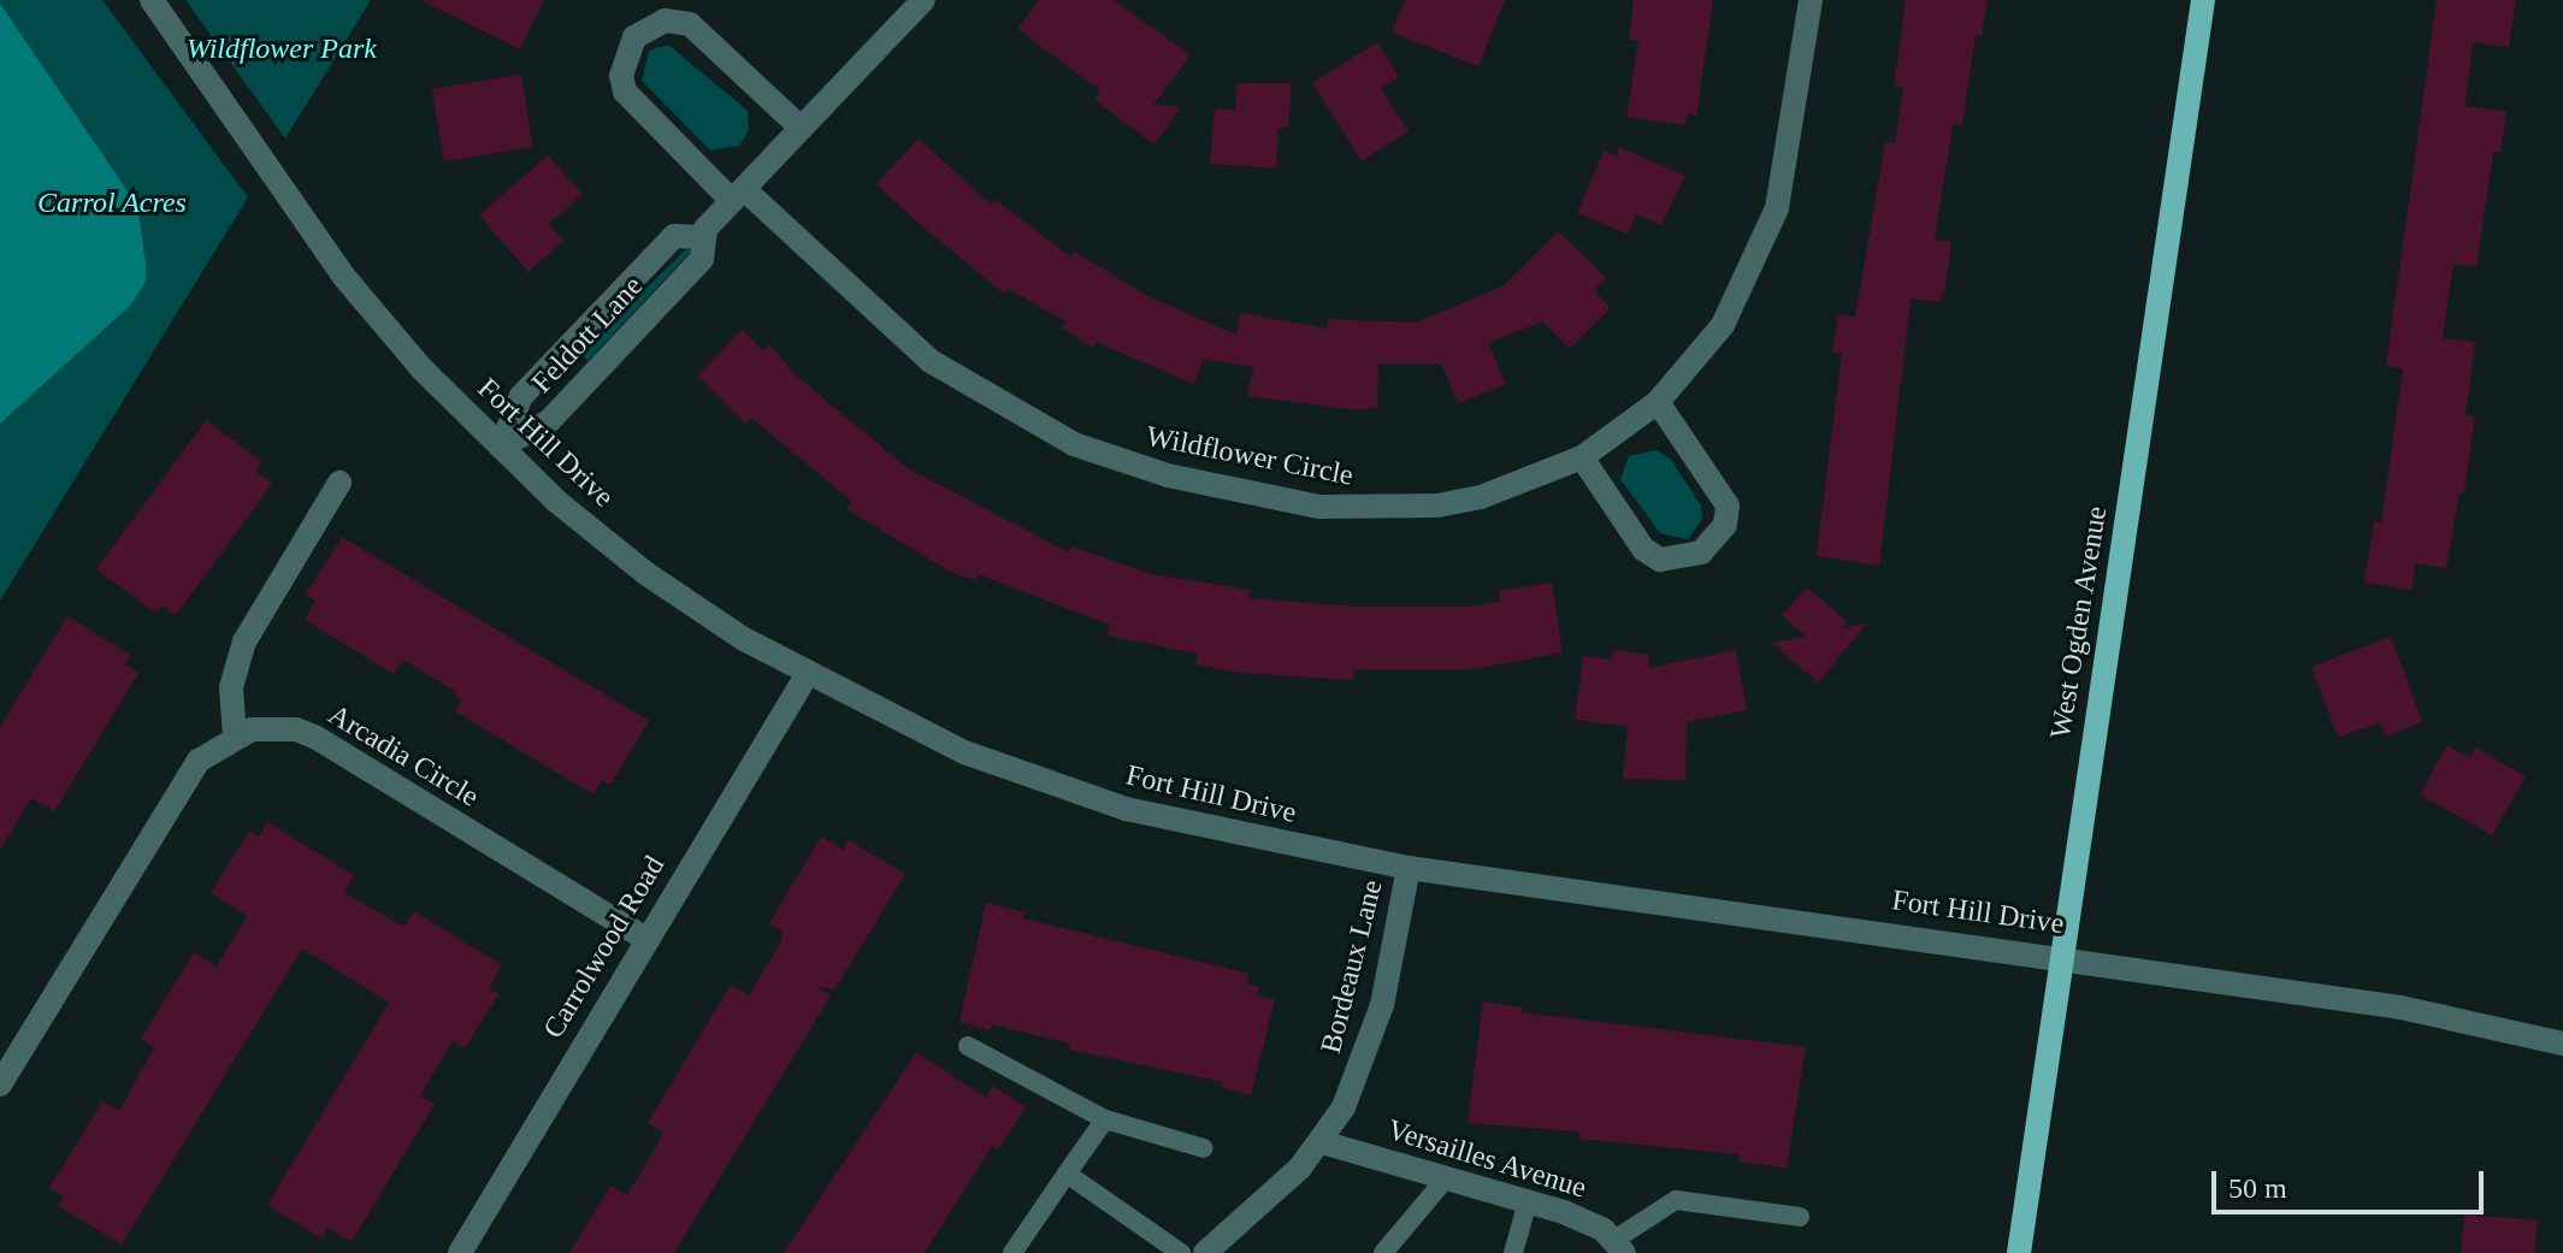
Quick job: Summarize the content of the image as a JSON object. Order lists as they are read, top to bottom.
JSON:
{
  "streets": {
    "main road": ["West Ogden Avenue"],
    "street": [
      "Feldott Lane",
      "Fort Hill Drive",
      "Wildflower Circle",
      "Arcadia Circle",
      "Carrolwood Road",
      "Bordeaux Lane",
      "Versailles Avenue"
    ]
  },
  "crossings": [
    ["Feldott Lane", "Fort Hill Drive"],
    ["Feldott Lane", "Wildflower Circle"],
    ["Fort Hill Drive", "West Ogden Avenue"],
    ["Fort Hill Drive", "Carrolwood Road"],
    ["Fort Hill Drive", "Bordeaux Lane"],
    ["Arcadia Circle", "Carrolwood Road"],
    ["Bordeaux Lane", "Versailles Avenue"]
  ],
  "parks": ["Wildflower Park", "Carrol Acres"],
  "scale_bar": "50 m"
}
